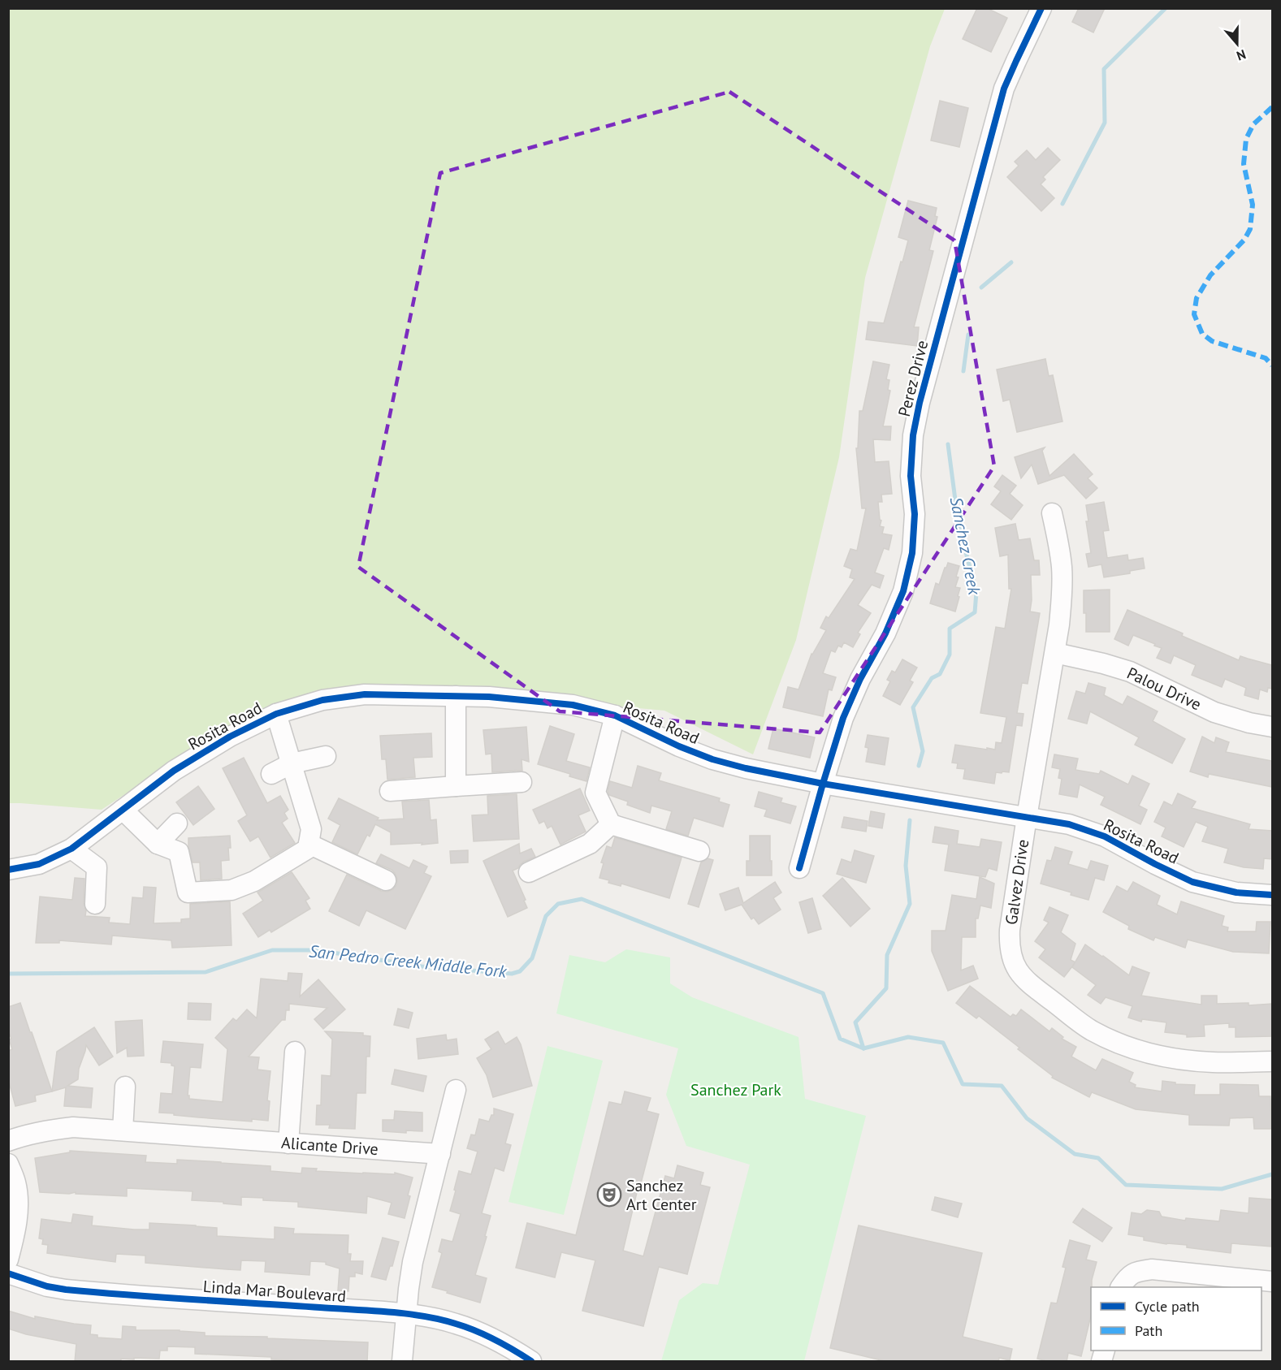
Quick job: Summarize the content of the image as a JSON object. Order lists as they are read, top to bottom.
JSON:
{
  "streets": {
    "street": [
      "Perez Drive",
      "Palou Drive",
      "Rosita Road",
      "Galvez Drive",
      "Alicante Drive",
      "Linda Mar Boulevard"
    ]
  },
  "crossings": [
    ["Perez Drive", "Rosita Road"],
    ["Palou Drive", "Galvez Drive"],
    ["Rosita Road", "Galvez Drive"]
  ],
  "water": ["Sanchez Creek", "San Pedro Creek Middle Fork"],
  "parks": ["Sanchez Park"],
  "places": {
    "theatre": ["Sanchez Art Center"]
  },
  "legend": ["Cycle path", "Path"],
  "north": "bottom"
}
